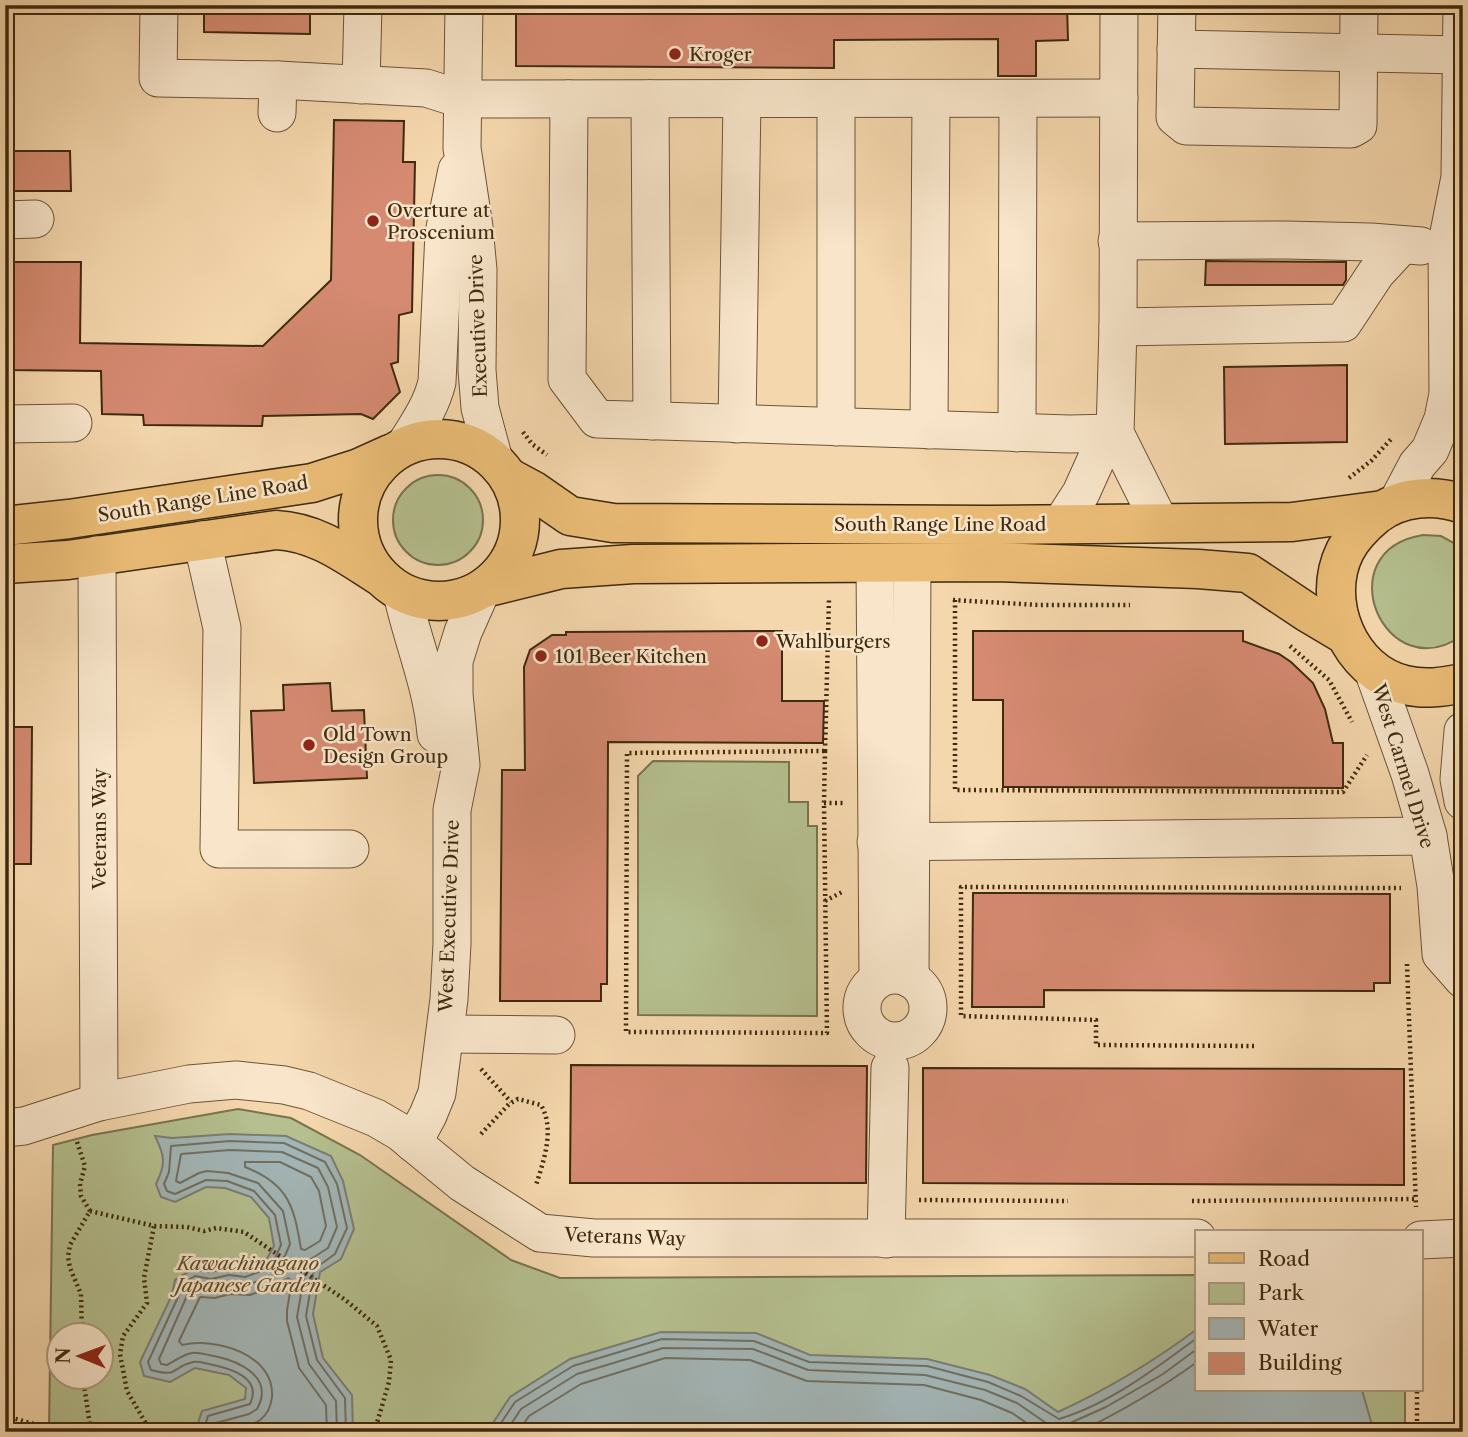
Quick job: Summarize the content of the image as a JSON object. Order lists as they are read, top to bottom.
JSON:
{
  "streets": {
    "main road": ["South Range Line Road"],
    "street": [
      "Executive Drive",
      "West Carmel Drive",
      "Veterans Way",
      "West Executive Drive"
    ]
  },
  "crossings": [
    ["Executive Drive", "South Range Line Road"],
    ["Executive Drive", "West Executive Drive"],
    ["South Range Line Road", "Veterans Way"],
    ["South Range Line Road", "West Executive Drive"],
    ["Veterans Way", "West Executive Drive"]
  ],
  "parks": ["Kawachinagano Japanese Garden"],
  "places": [
    "Kroger",
    "Overture at Proscenium",
    "Wahlburgers",
    "101 Beer Kitchen",
    "Old Town Design Group"
  ],
  "legend": [
    "Road",
    "Park",
    "Water",
    "Building"
  ],
  "north": "left"
}
